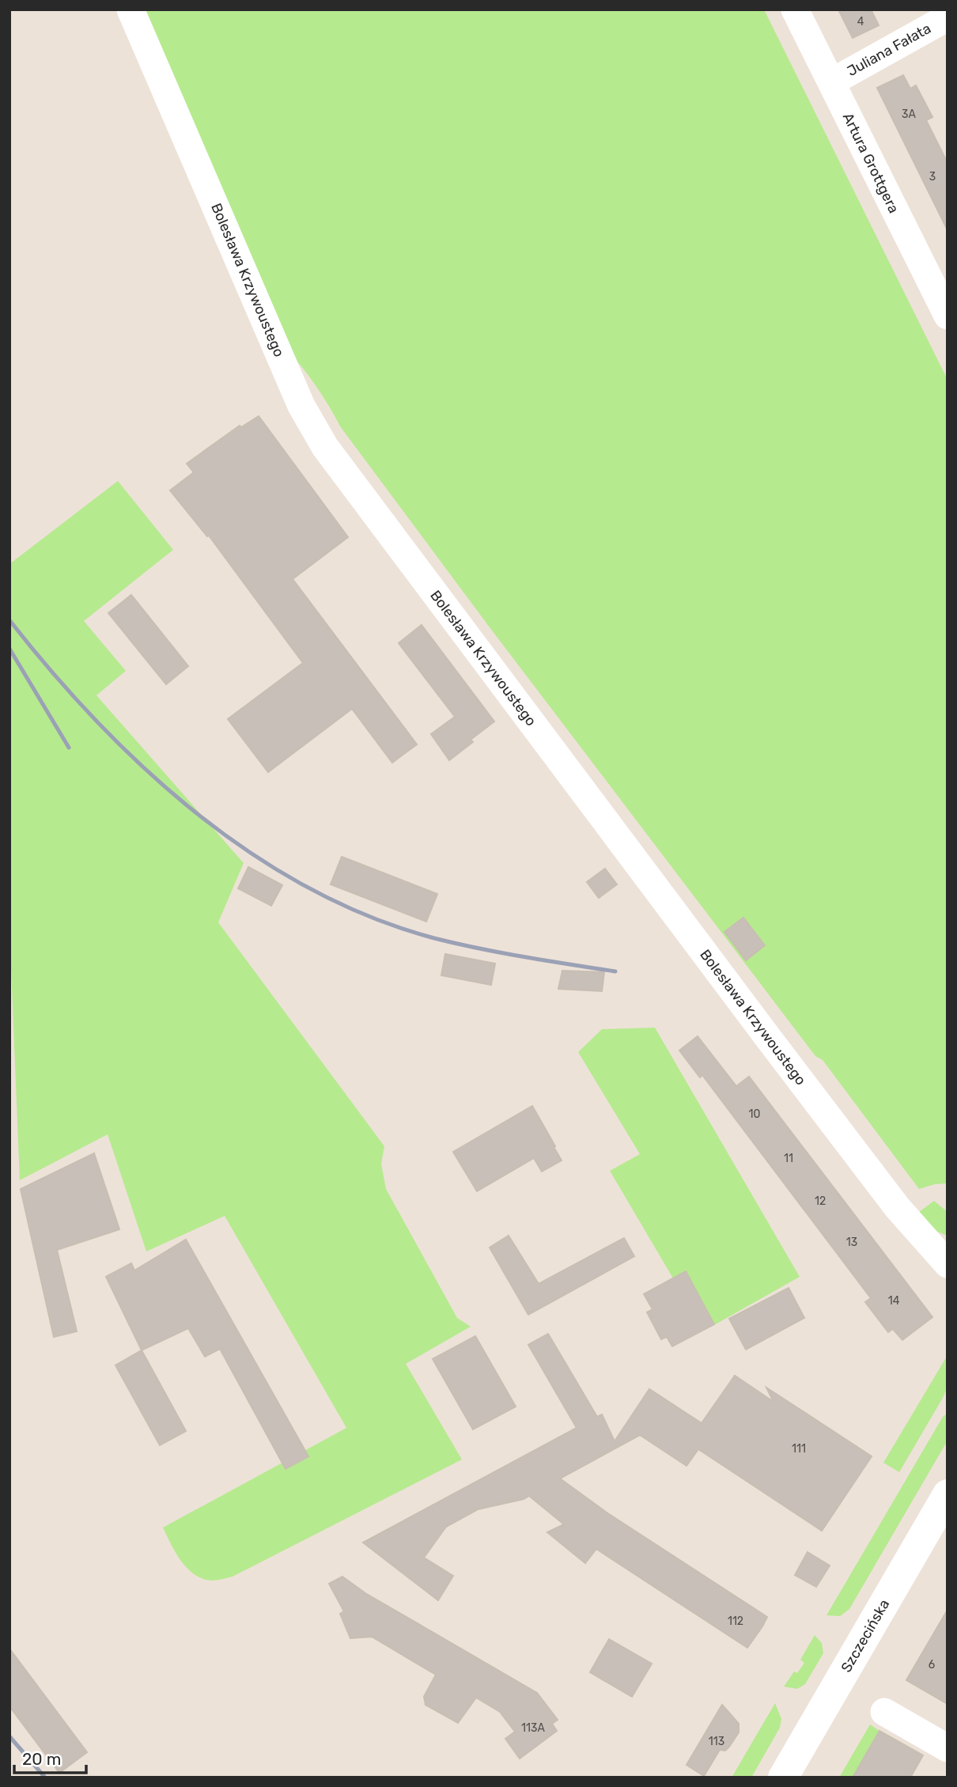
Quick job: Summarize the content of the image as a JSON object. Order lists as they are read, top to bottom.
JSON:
{
  "streets": {
    "street": [
      "Juliana Fałata",
      "Artura Grottgera",
      "Bolesława Krzywoustego",
      "Szczecińska"
    ]
  },
  "crossings": [
    ["Juliana Fałata", "Artura Grottgera"]
  ],
  "house_numbers": [
    "4",
    "3A",
    "3",
    "10",
    "11",
    "12",
    "13",
    "14",
    "111",
    "112",
    "6",
    "113A",
    "113"
  ],
  "scale_bar": "20 m"
}
